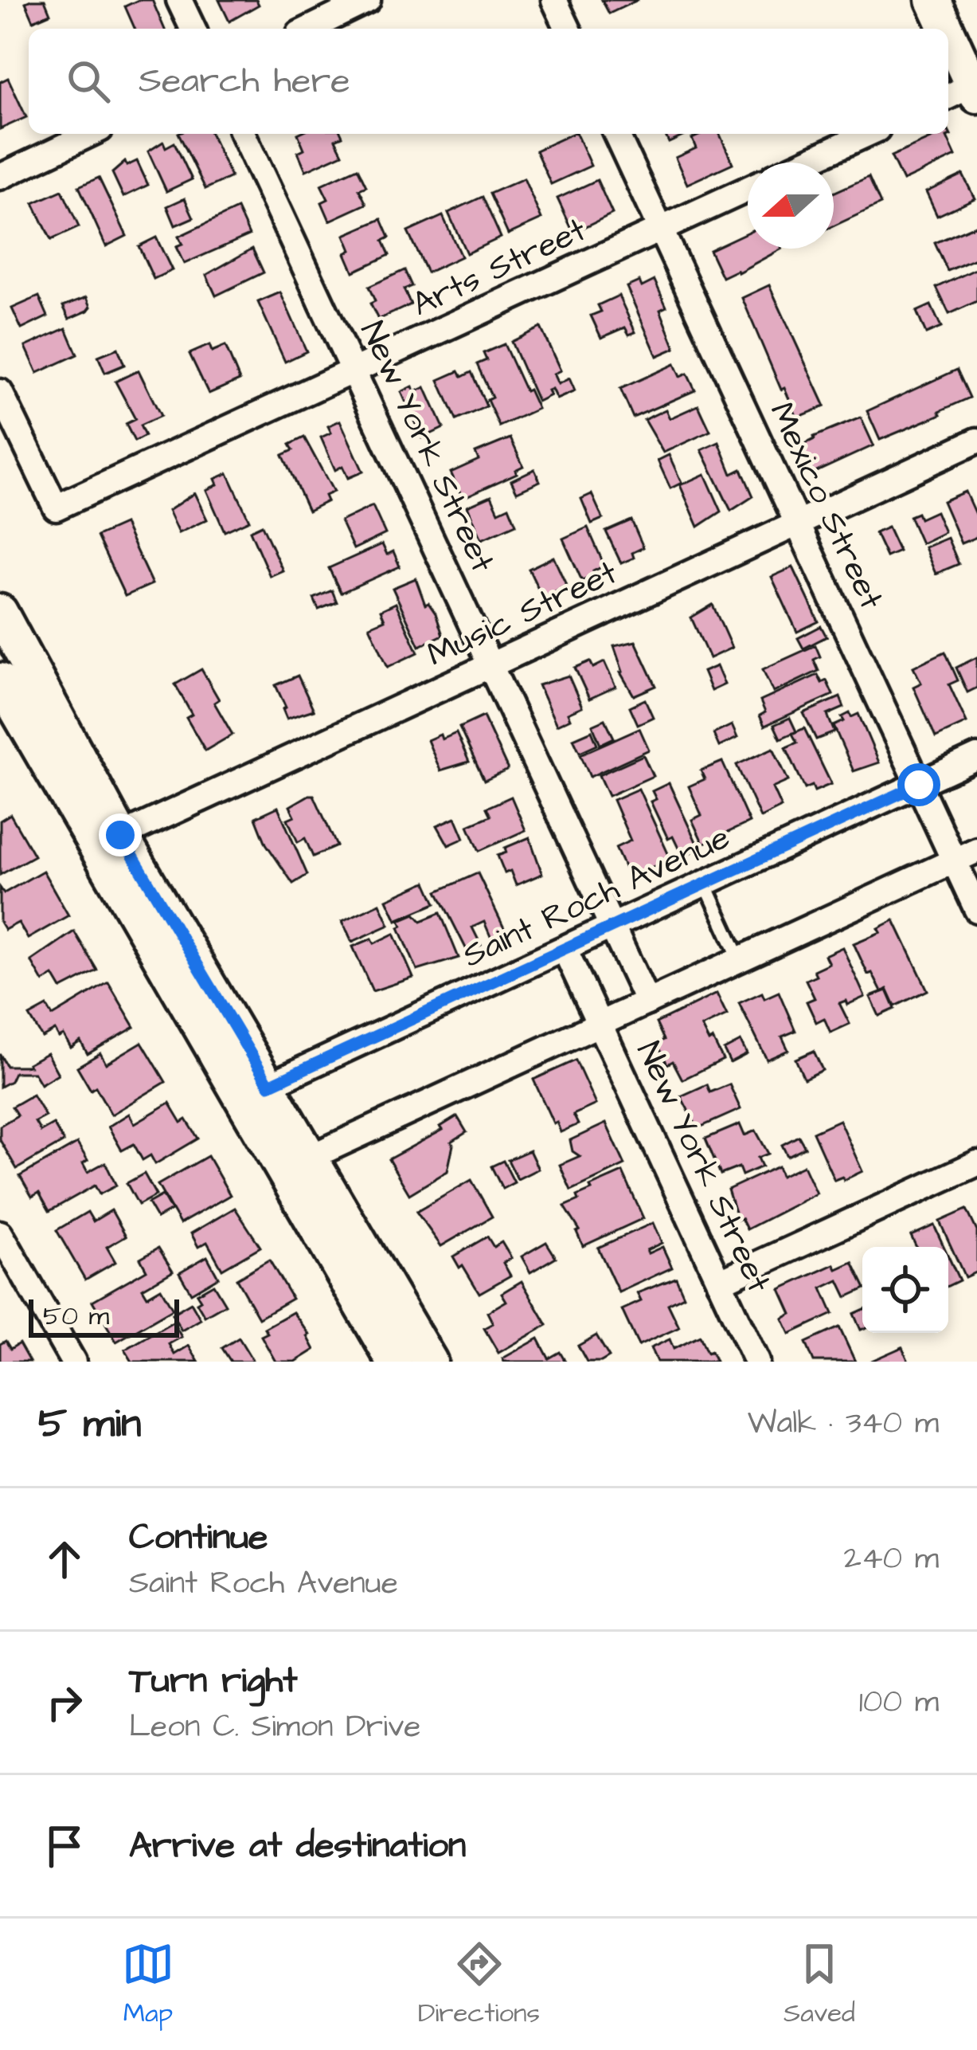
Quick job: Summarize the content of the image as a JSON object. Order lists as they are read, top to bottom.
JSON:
{
  "streets": {
    "street": [
      "Arts Street",
      "New York Street",
      "Mexico Street",
      "Music Street",
      "Saint Roch Avenue"
    ]
  },
  "crossings": [
    ["Arts Street", "New York Street"],
    ["Arts Street", "Mexico Street"],
    ["New York Street", "Music Street"],
    ["New York Street", "Saint Roch Avenue"],
    ["Mexico Street", "Music Street"],
    ["Mexico Street", "Saint Roch Avenue"]
  ],
  "scale_bar": "50 m",
  "north": "left",
  "page": {
    "search": "Search here",
    "scale": "50 m",
    "heading": ["5 min", "Walk · 340 m"],
    "list": [
      ["Continue", "Saint Roch Avenue", "240 m"],
      ["Turn right", "Leon C. Simon Drive", "100 m"],
      "Arrive at destination"
    ],
    "nav": ["Map", "Directions", "Saved"]
  }
}
